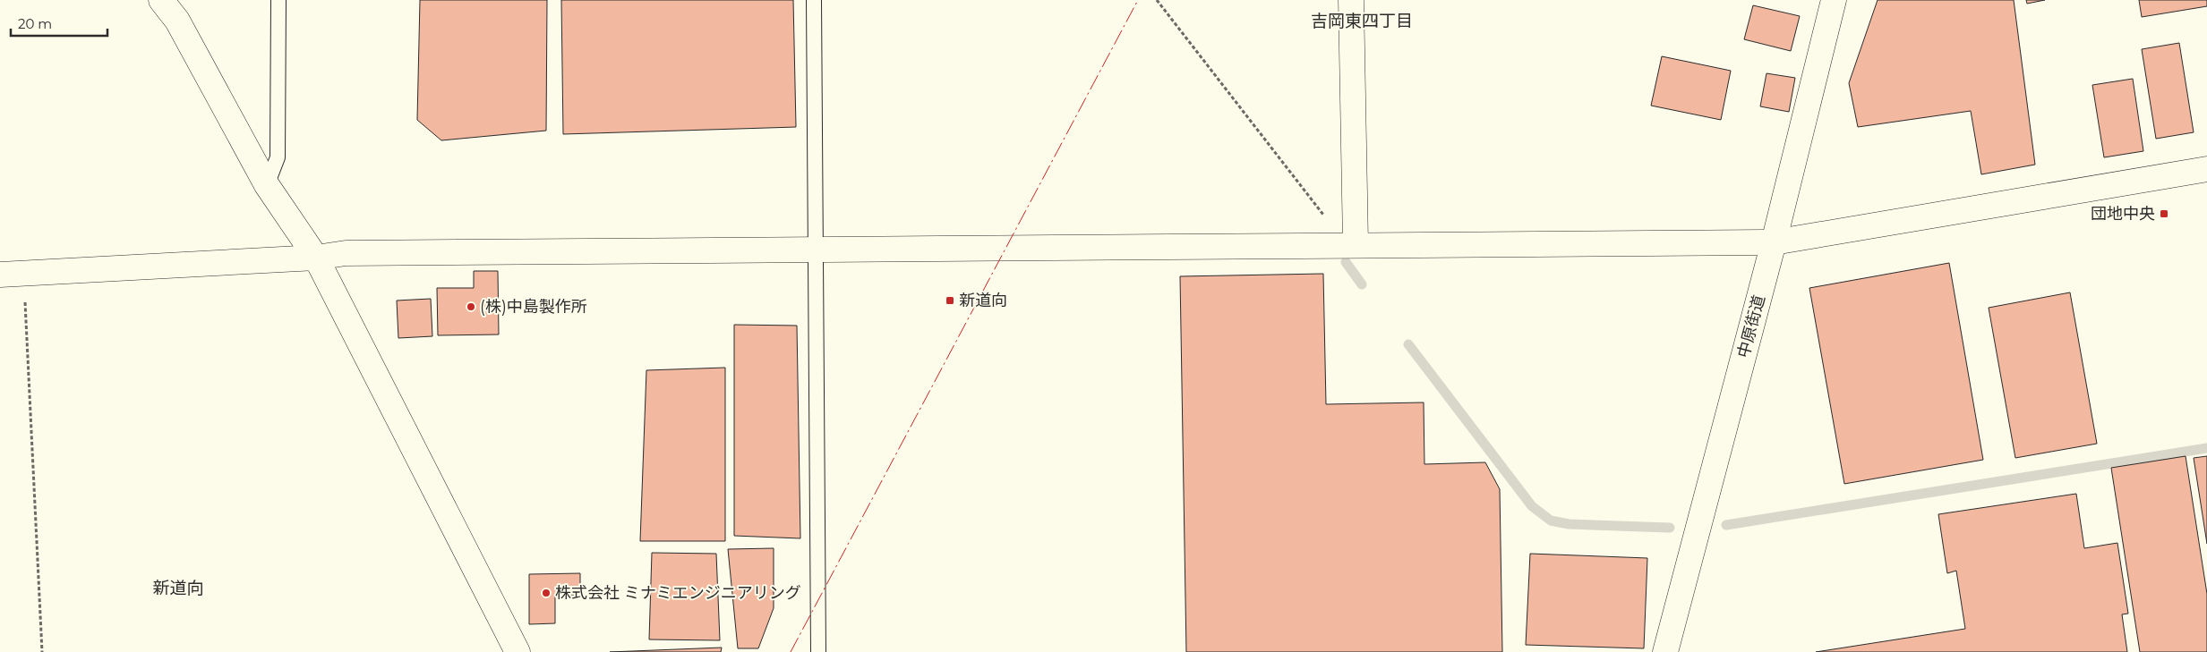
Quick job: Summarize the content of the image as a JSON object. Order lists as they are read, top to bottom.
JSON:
{
  "streets": {
    "street": ["中原街道"]
  },
  "districts": ["吉岡東四丁目", "新道向"],
  "places": {
    "transit": ["団地中央", "新道向"],
    "other": ["(株)中島製作所", "株式会社 ミナミエンジニアリング"]
  },
  "scale_bar": "20 m"
}
